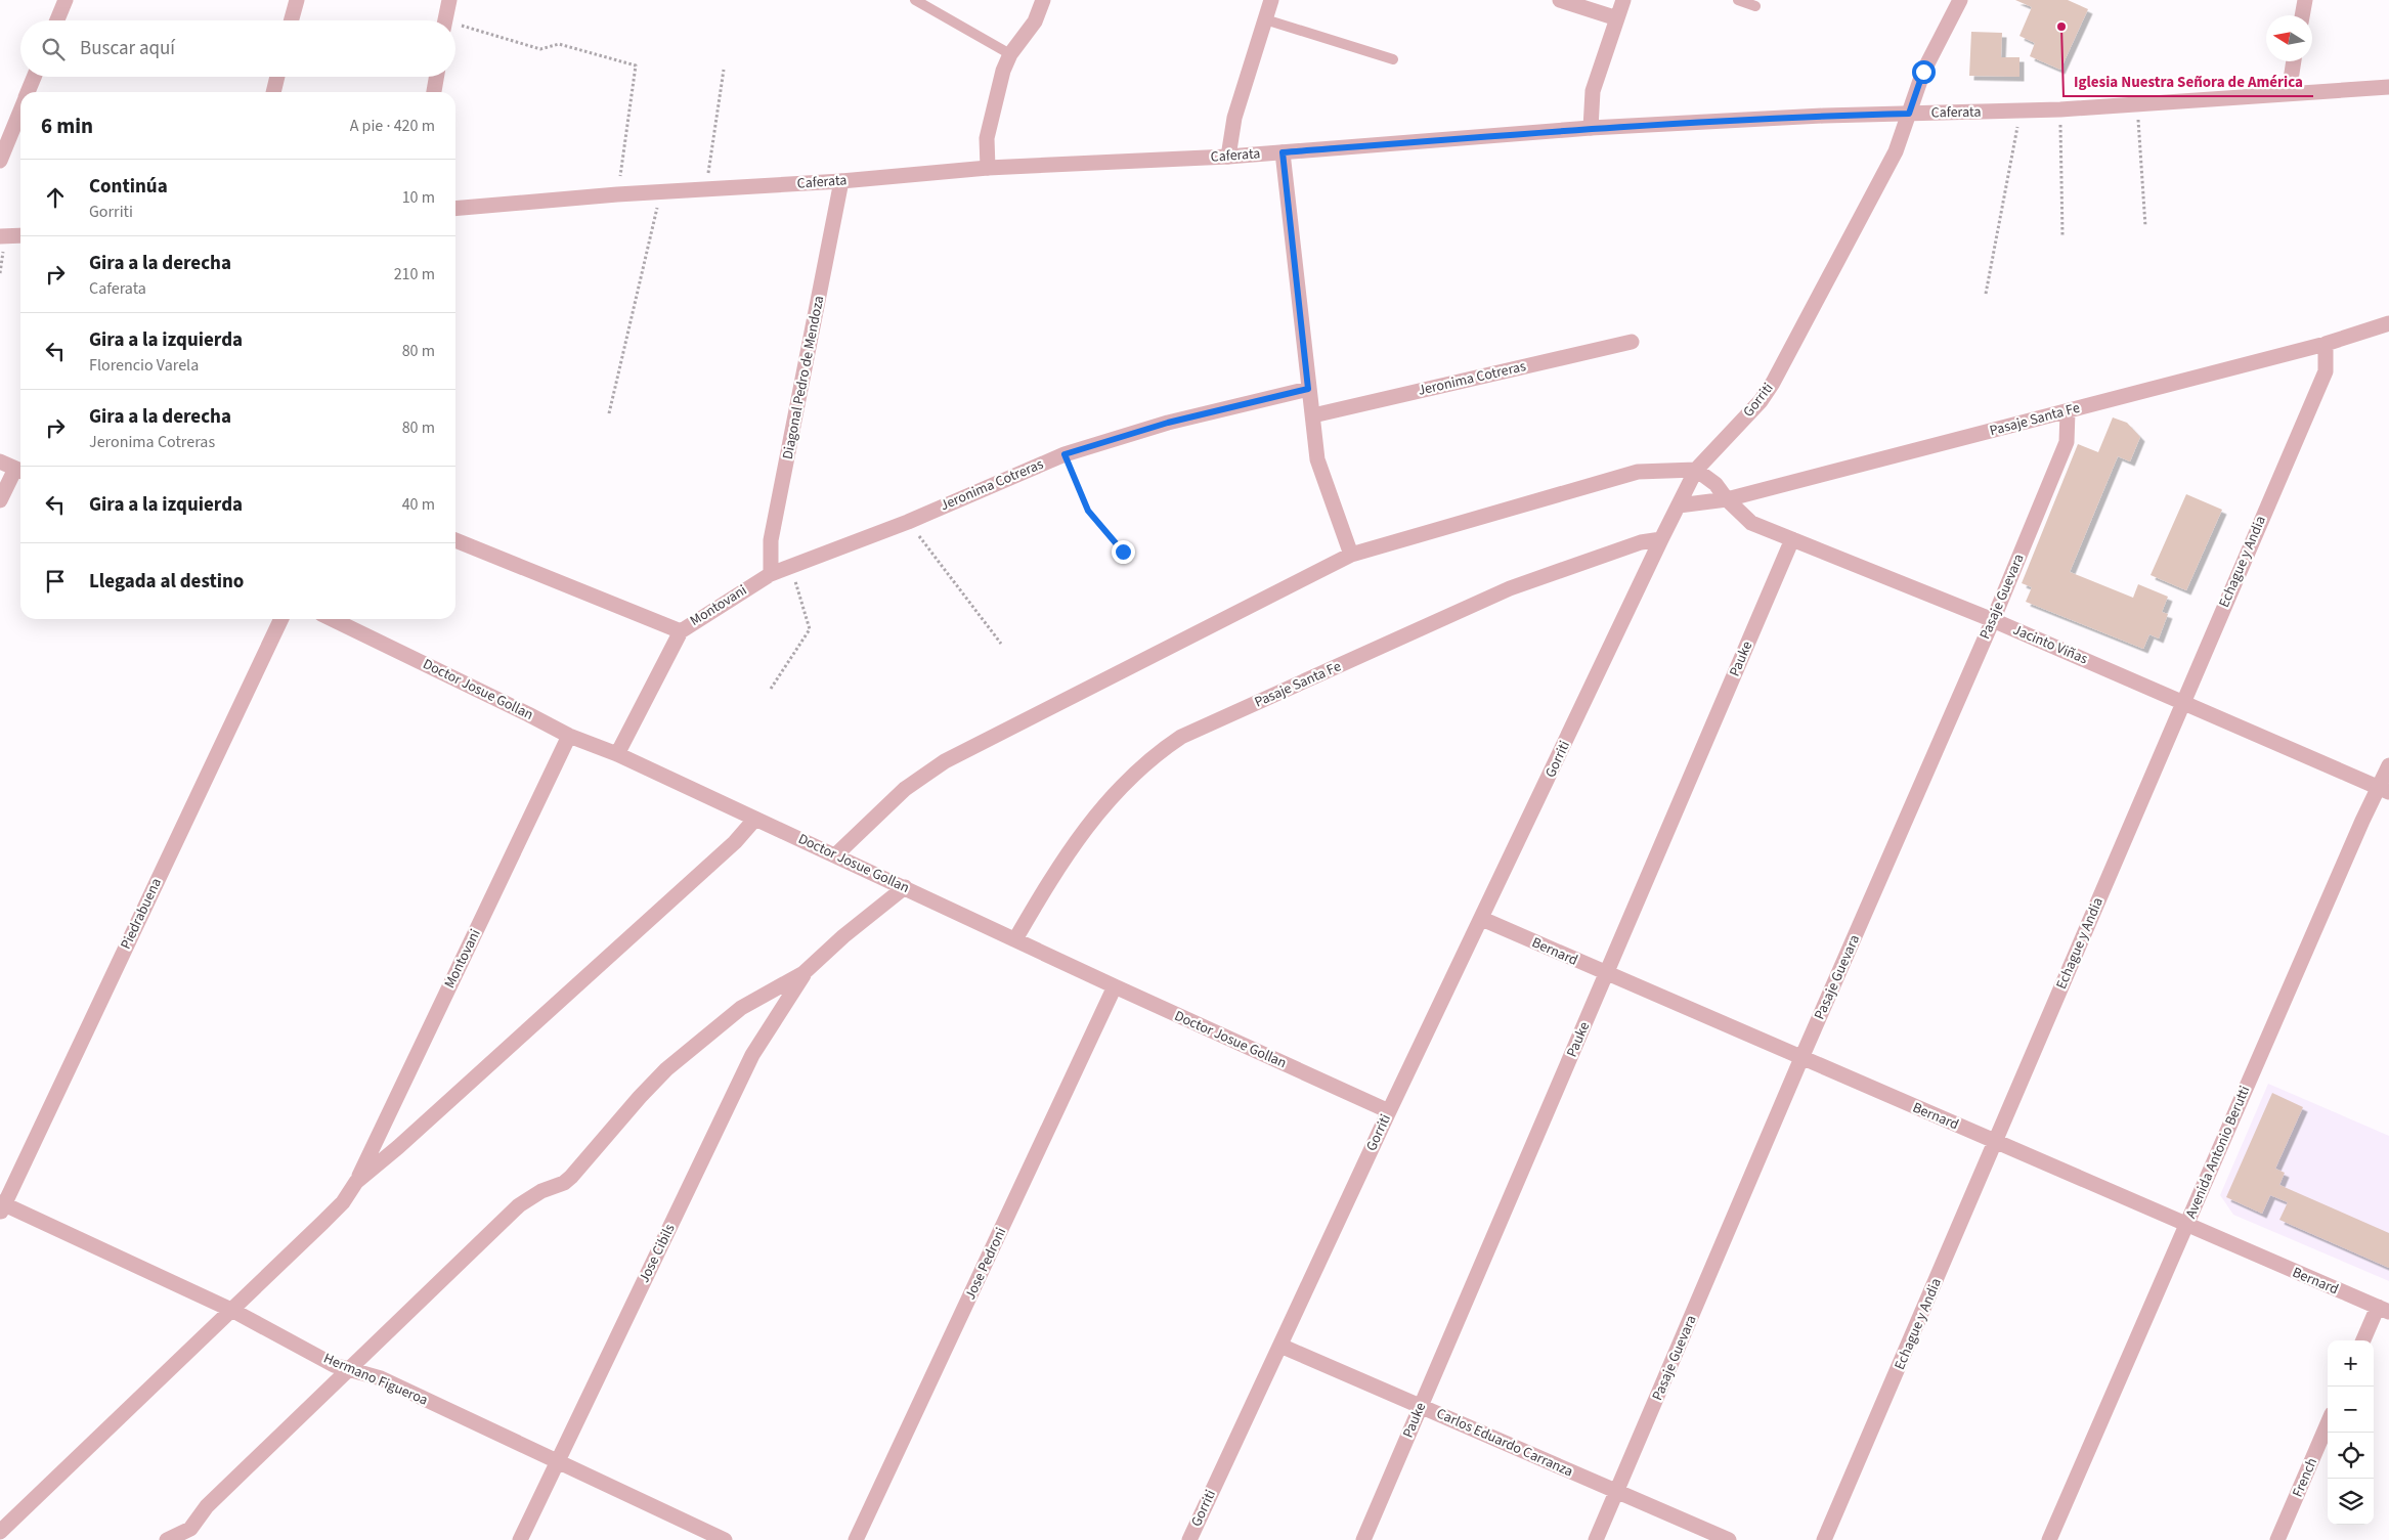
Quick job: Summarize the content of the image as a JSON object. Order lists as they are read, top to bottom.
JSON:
{
  "streets": {
    "street": [
      "Caferata",
      "Diagonal Pedro de Mendoza",
      "Jeronima Cotreras",
      "Gorriti",
      "Pasaje Santa Fe",
      "Echague y Andia",
      "Pasaje Guevara",
      "Montovani",
      "Jacinto Viñas",
      "Pauke",
      "Doctor Josue Gollan",
      "Piedrabuena",
      "Bernard",
      "Avenida Antonio Berutti",
      "Jose Cibils",
      "Jose Pedroni",
      "Hermano Figueroa",
      "Carlos Eduardo Carranza",
      "French"
    ]
  },
  "crossings": [
    ["Caferata", "Diagonal Pedro de Mendoza"],
    ["Caferata", "Gorriti"],
    ["Diagonal Pedro de Mendoza", "Jeronima Cotreras"],
    ["Diagonal Pedro de Mendoza", "Montovani"],
    ["Jeronima Cotreras", "Montovani"],
    ["Gorriti", "Pasaje Santa Fe"],
    ["Gorriti", "Jacinto Viñas"],
    ["Gorriti", "Doctor Josue Gollan"],
    ["Gorriti", "Bernard"],
    ["Gorriti", "Carlos Eduardo Carranza"],
    ["Pasaje Santa Fe", "Echague y Andia"],
    ["Pasaje Santa Fe", "Pasaje Guevara"],
    ["Pasaje Santa Fe", "Jacinto Viñas"],
    ["Pasaje Santa Fe", "Doctor Josue Gollan"],
    ["Echague y Andia", "Jacinto Viñas"],
    ["Echague y Andia", "Bernard"],
    ["Pasaje Guevara", "Jacinto Viñas"],
    ["Pasaje Guevara", "Bernard"],
    ["Pasaje Guevara", "Carlos Eduardo Carranza"],
    ["Montovani", "Doctor Josue Gollan"],
    ["Jacinto Viñas", "Pauke"],
    ["Jacinto Viñas", "Avenida Antonio Berutti"],
    ["Pauke", "Bernard"],
    ["Pauke", "Carlos Eduardo Carranza"],
    ["Doctor Josue Gollan", "Jose Pedroni"],
    ["Piedrabuena", "Hermano Figueroa"],
    ["Bernard", "Avenida Antonio Berutti"],
    ["Jose Cibils", "Hermano Figueroa"]
  ],
  "places": ["Iglesia Nuestra Señora de América"],
  "north": "left",
  "page": {
    "search": "Buscar aquí",
    "heading": ["6 min", "A pie · 420 m"],
    "list": [
      ["Continúa", "Gorriti", "10 m"],
      ["Gira a la derecha", "Caferata", "210 m"],
      ["Gira a la izquierda", "Florencio Varela", "80 m"],
      ["Gira a la derecha", "Jeronima Cotreras", "80 m"],
      ["Gira a la izquierda", "40 m"],
      "Llegada al destino"
    ],
    "map_buttons": ["+", "−"]
  }
}
